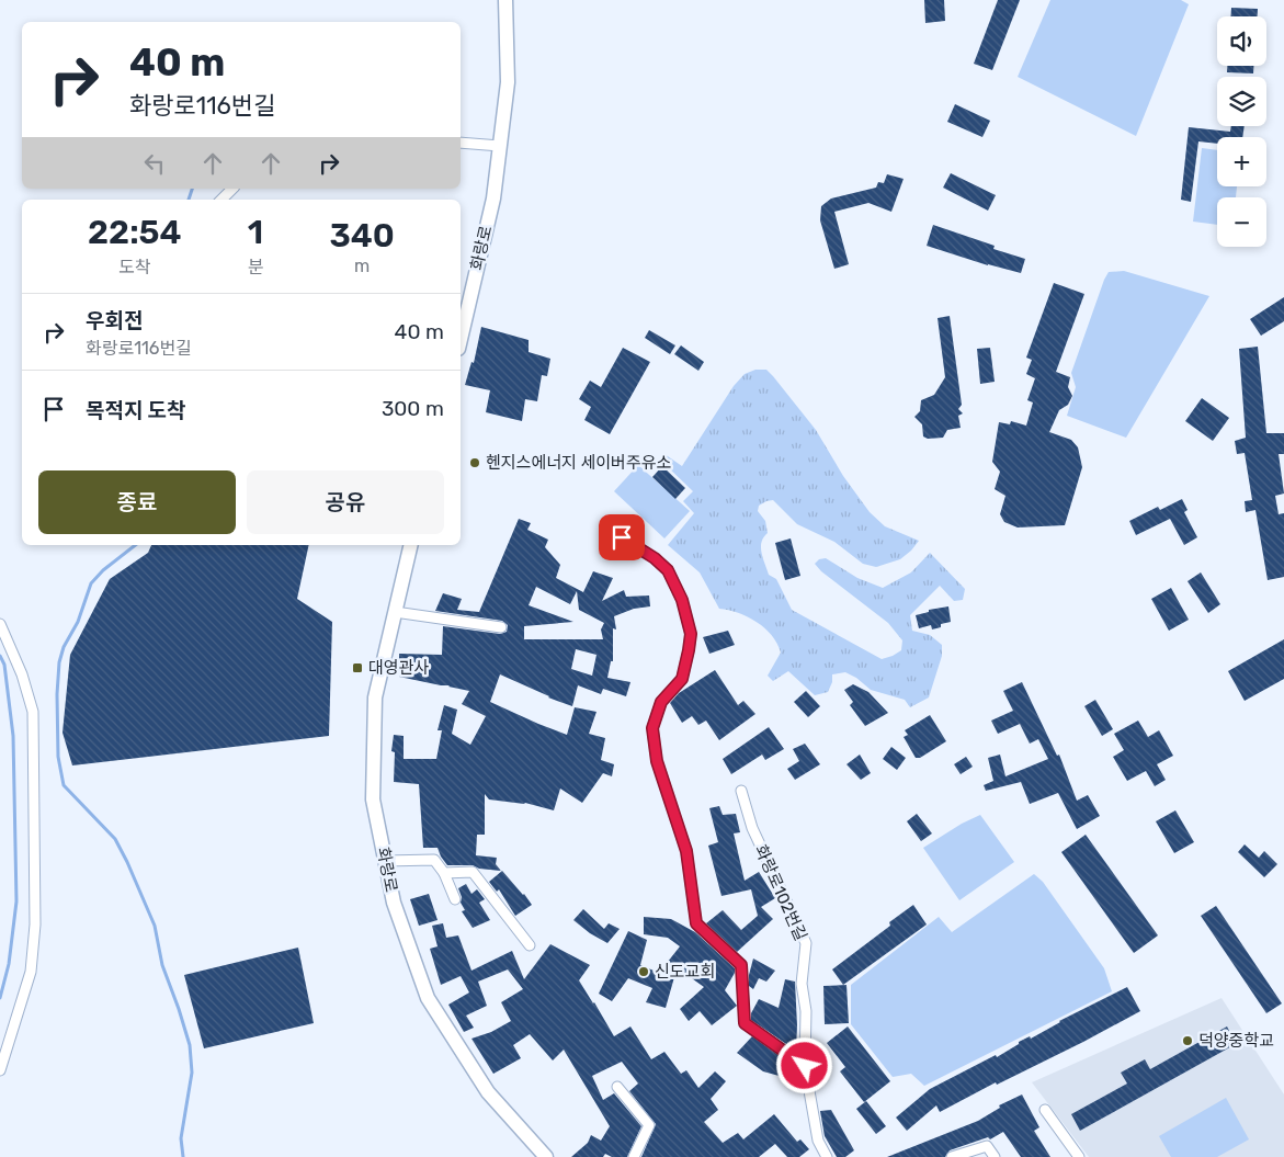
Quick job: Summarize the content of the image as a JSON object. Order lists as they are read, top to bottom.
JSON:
{
  "streets": {
    "main road": ["화랑로"],
    "street": ["화랑로102번길"]
  },
  "places": {
    "other": ["헨지스에너지 세이버주유소", "신도교회", "덕양중학교"],
    "transit": ["대영관사"]
  },
  "page": {
    "map_buttons": ["+", "−"],
    "turn": ["40 m", "화랑로116번길"],
    "eta": [
      "22:54",
      "도착",
      "1",
      "분",
      "340",
      "m"
    ],
    "list": [
      {
        "name": "우회전",
        "note": "화랑로116번길",
        "value": "40 m"
      },
      {
        "name": "목적지 도착",
        "value": "300 m"
      }
    ],
    "buttons": ["종료", "공유"]
  }
}
